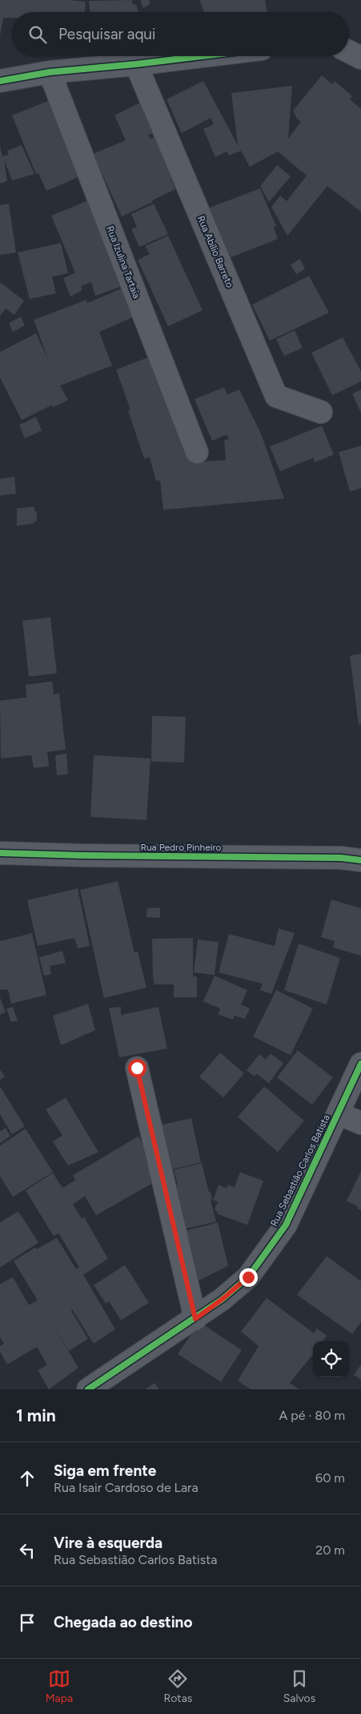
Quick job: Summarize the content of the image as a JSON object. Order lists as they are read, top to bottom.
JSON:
{
  "streets": {
    "street": [
      "Rua Abílio Barreto",
      "Rua Izulina Tartaia",
      "Rua Pedro Pinheiro",
      "Rua Sebastião Carlos Batista"
    ]
  },
  "page": {
    "search": "Pesquisar aqui",
    "heading": ["1 min", "A pé · 80 m"],
    "list": [
      ["Siga em frente", "Rua Isair Cardoso de Lara", "60 m"],
      ["Vire à esquerda", "Rua Sebastião Carlos Batista", "20 m"],
      "Chegada ao destino"
    ],
    "nav": ["Mapa", "Rotas", "Salvos"]
  }
}
